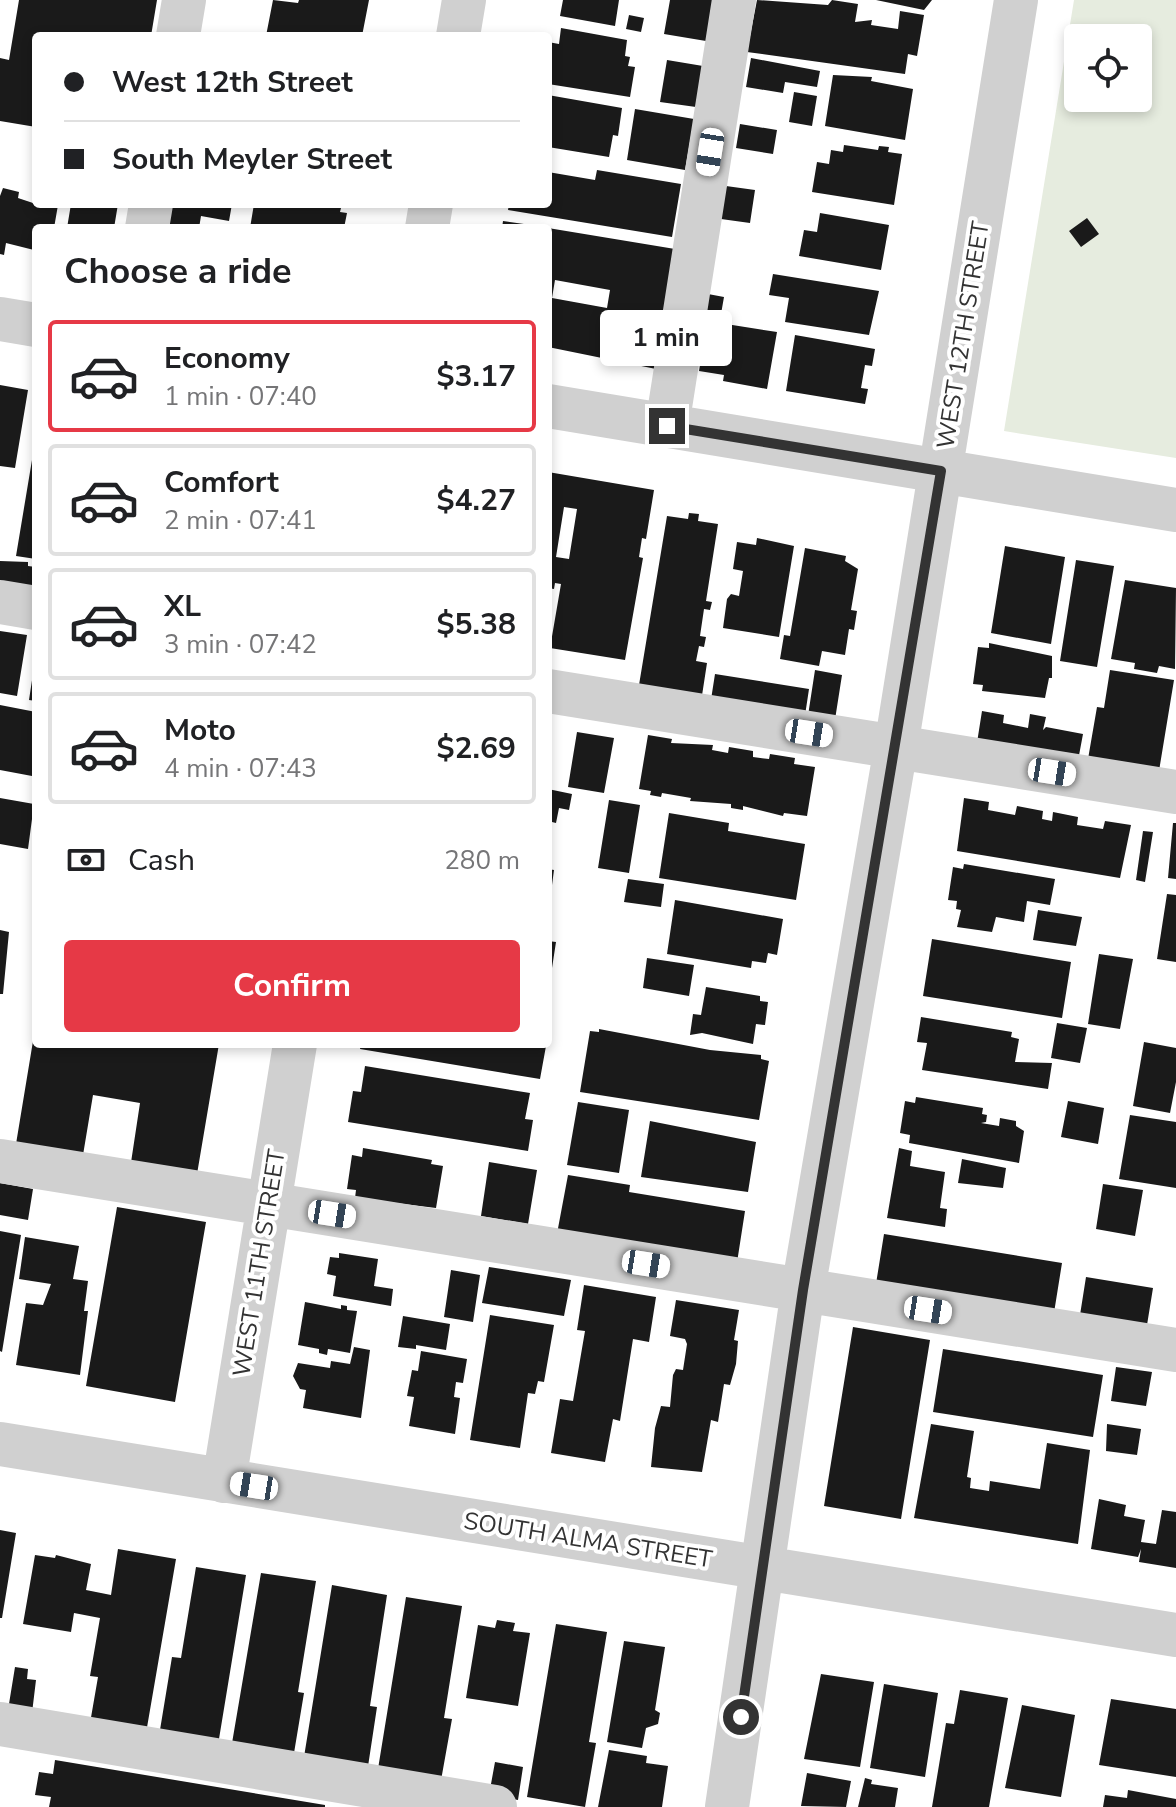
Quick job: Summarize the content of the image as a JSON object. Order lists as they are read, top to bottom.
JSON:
{
  "streets": {
    "street": ["WEST 12TH STREET", "WEST 11TH STREET", "SOUTH ALMA STREET"]
  },
  "crossings": [
    ["WEST 12TH STREET", "SOUTH ALMA STREET"],
    ["WEST 11TH STREET", "SOUTH ALMA STREET"]
  ],
  "page": {
    "banner": ["West 12th Street", "South Meyler Street"],
    "heading": "Choose a ride",
    "bubble": "1 min",
    "list": [
      {
        "name": "Economy",
        "note": "1 min · 07:40",
        "value": "$3.17"
      },
      {
        "name": "Comfort",
        "note": "2 min · 07:41",
        "value": "$4.27"
      },
      {
        "name": "XL",
        "note": "3 min · 07:42",
        "value": "$5.38"
      },
      {
        "name": "Moto",
        "note": "4 min · 07:43",
        "value": "$2.69"
      }
    ],
    "pay": ["Cash", "280 m"],
    "buttons": "Confirm"
  }
}
